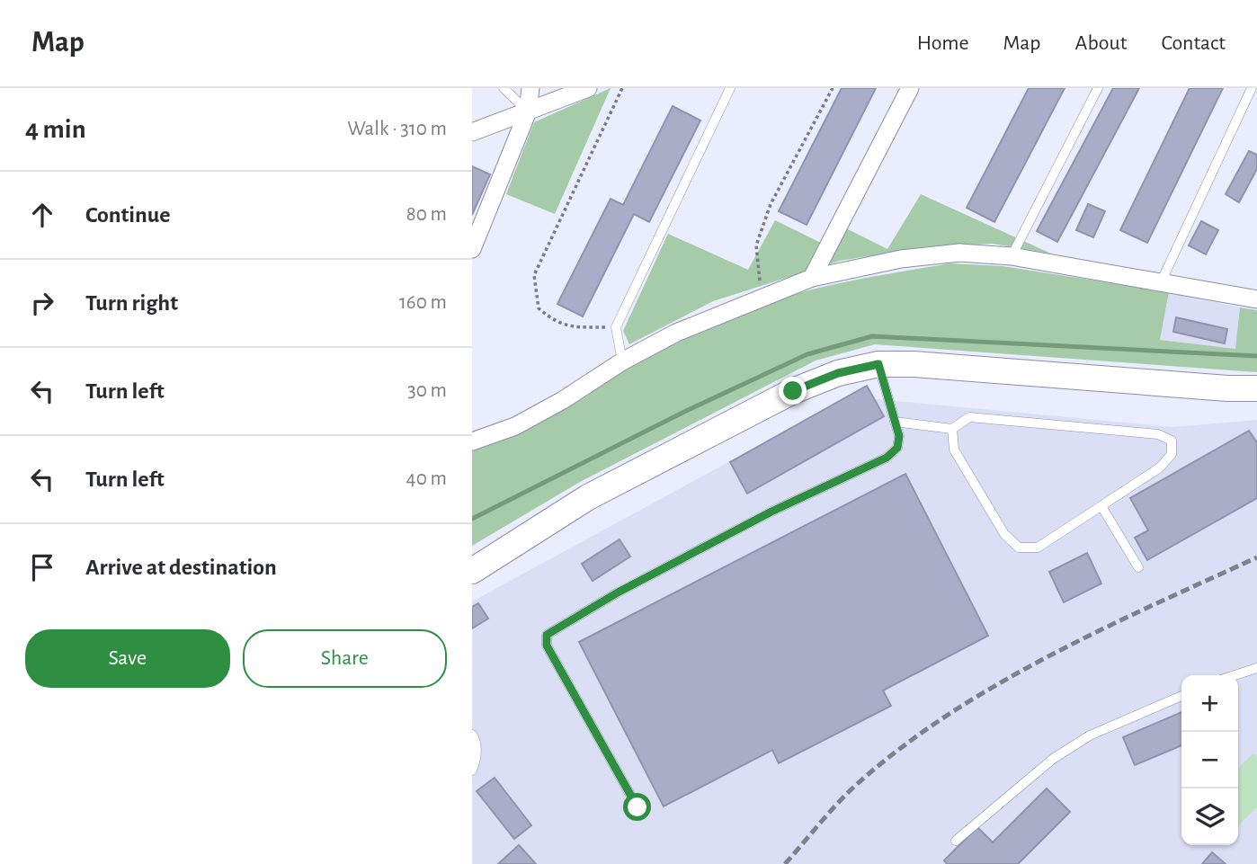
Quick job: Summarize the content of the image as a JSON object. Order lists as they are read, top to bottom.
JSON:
{
  "page": {
    "header": "Map",
    "nav": [
      "Home",
      "Map",
      "About",
      "Contact"
    ],
    "heading": ["4 min", "Walk · 310 m"],
    "list": [
      ["Continue", "80 m"],
      ["Turn right", "160 m"],
      ["Turn left", "30 m"],
      ["Turn left", "40 m"],
      "Arrive at destination"
    ],
    "buttons": ["Save", "Share"],
    "map_buttons": ["+", "−"]
  }
}
